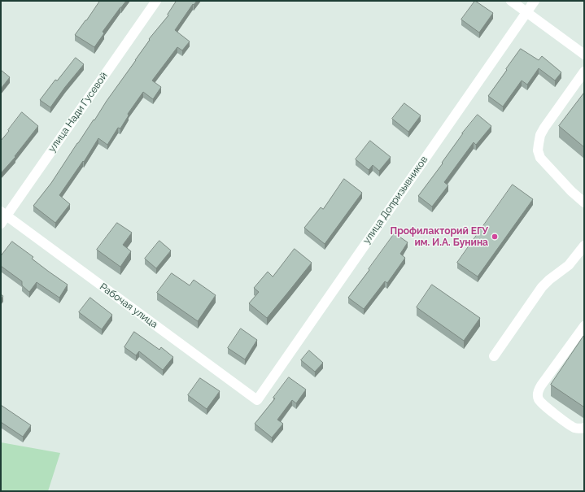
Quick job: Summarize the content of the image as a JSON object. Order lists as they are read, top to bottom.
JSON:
{
  "streets": {
    "street": ["улица Нади Гусевой", "улица Допризывников", "Рабочая улица"]
  },
  "crossings": [
    ["улица Нади Гусевой", "Рабочая улица"],
    ["улица Допризывников", "Рабочая улица"]
  ],
  "places": ["Профилакторий ЕГУ им. И.А. Бунина"]
}
